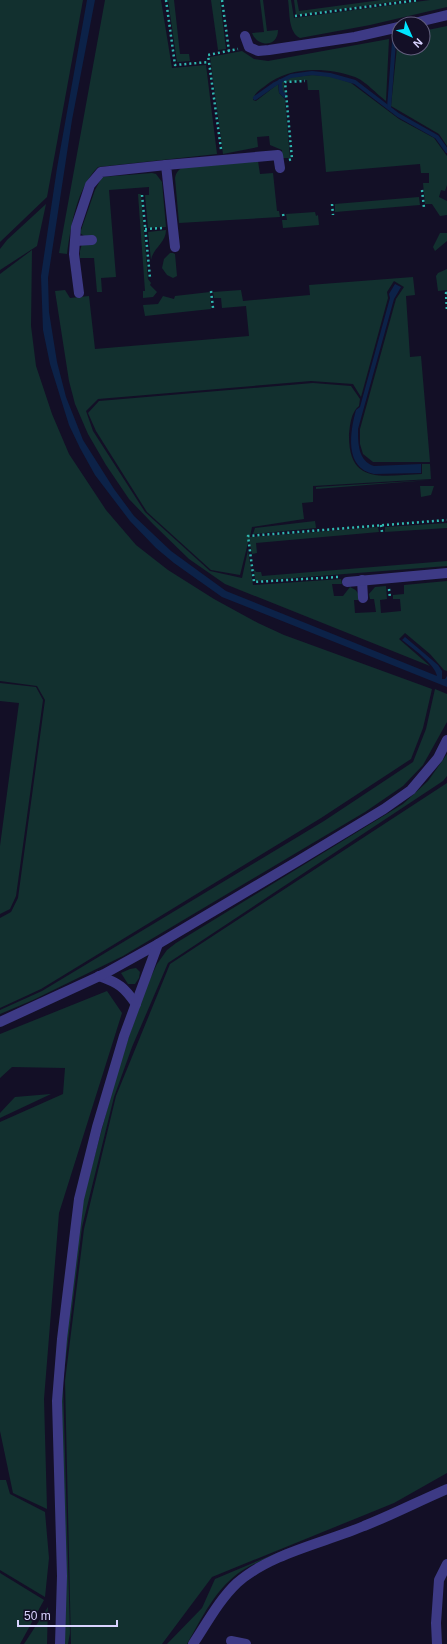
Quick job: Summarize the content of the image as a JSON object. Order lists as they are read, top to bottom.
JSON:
{
  "scale_bar": "50 m",
  "north": "bottom right"
}
